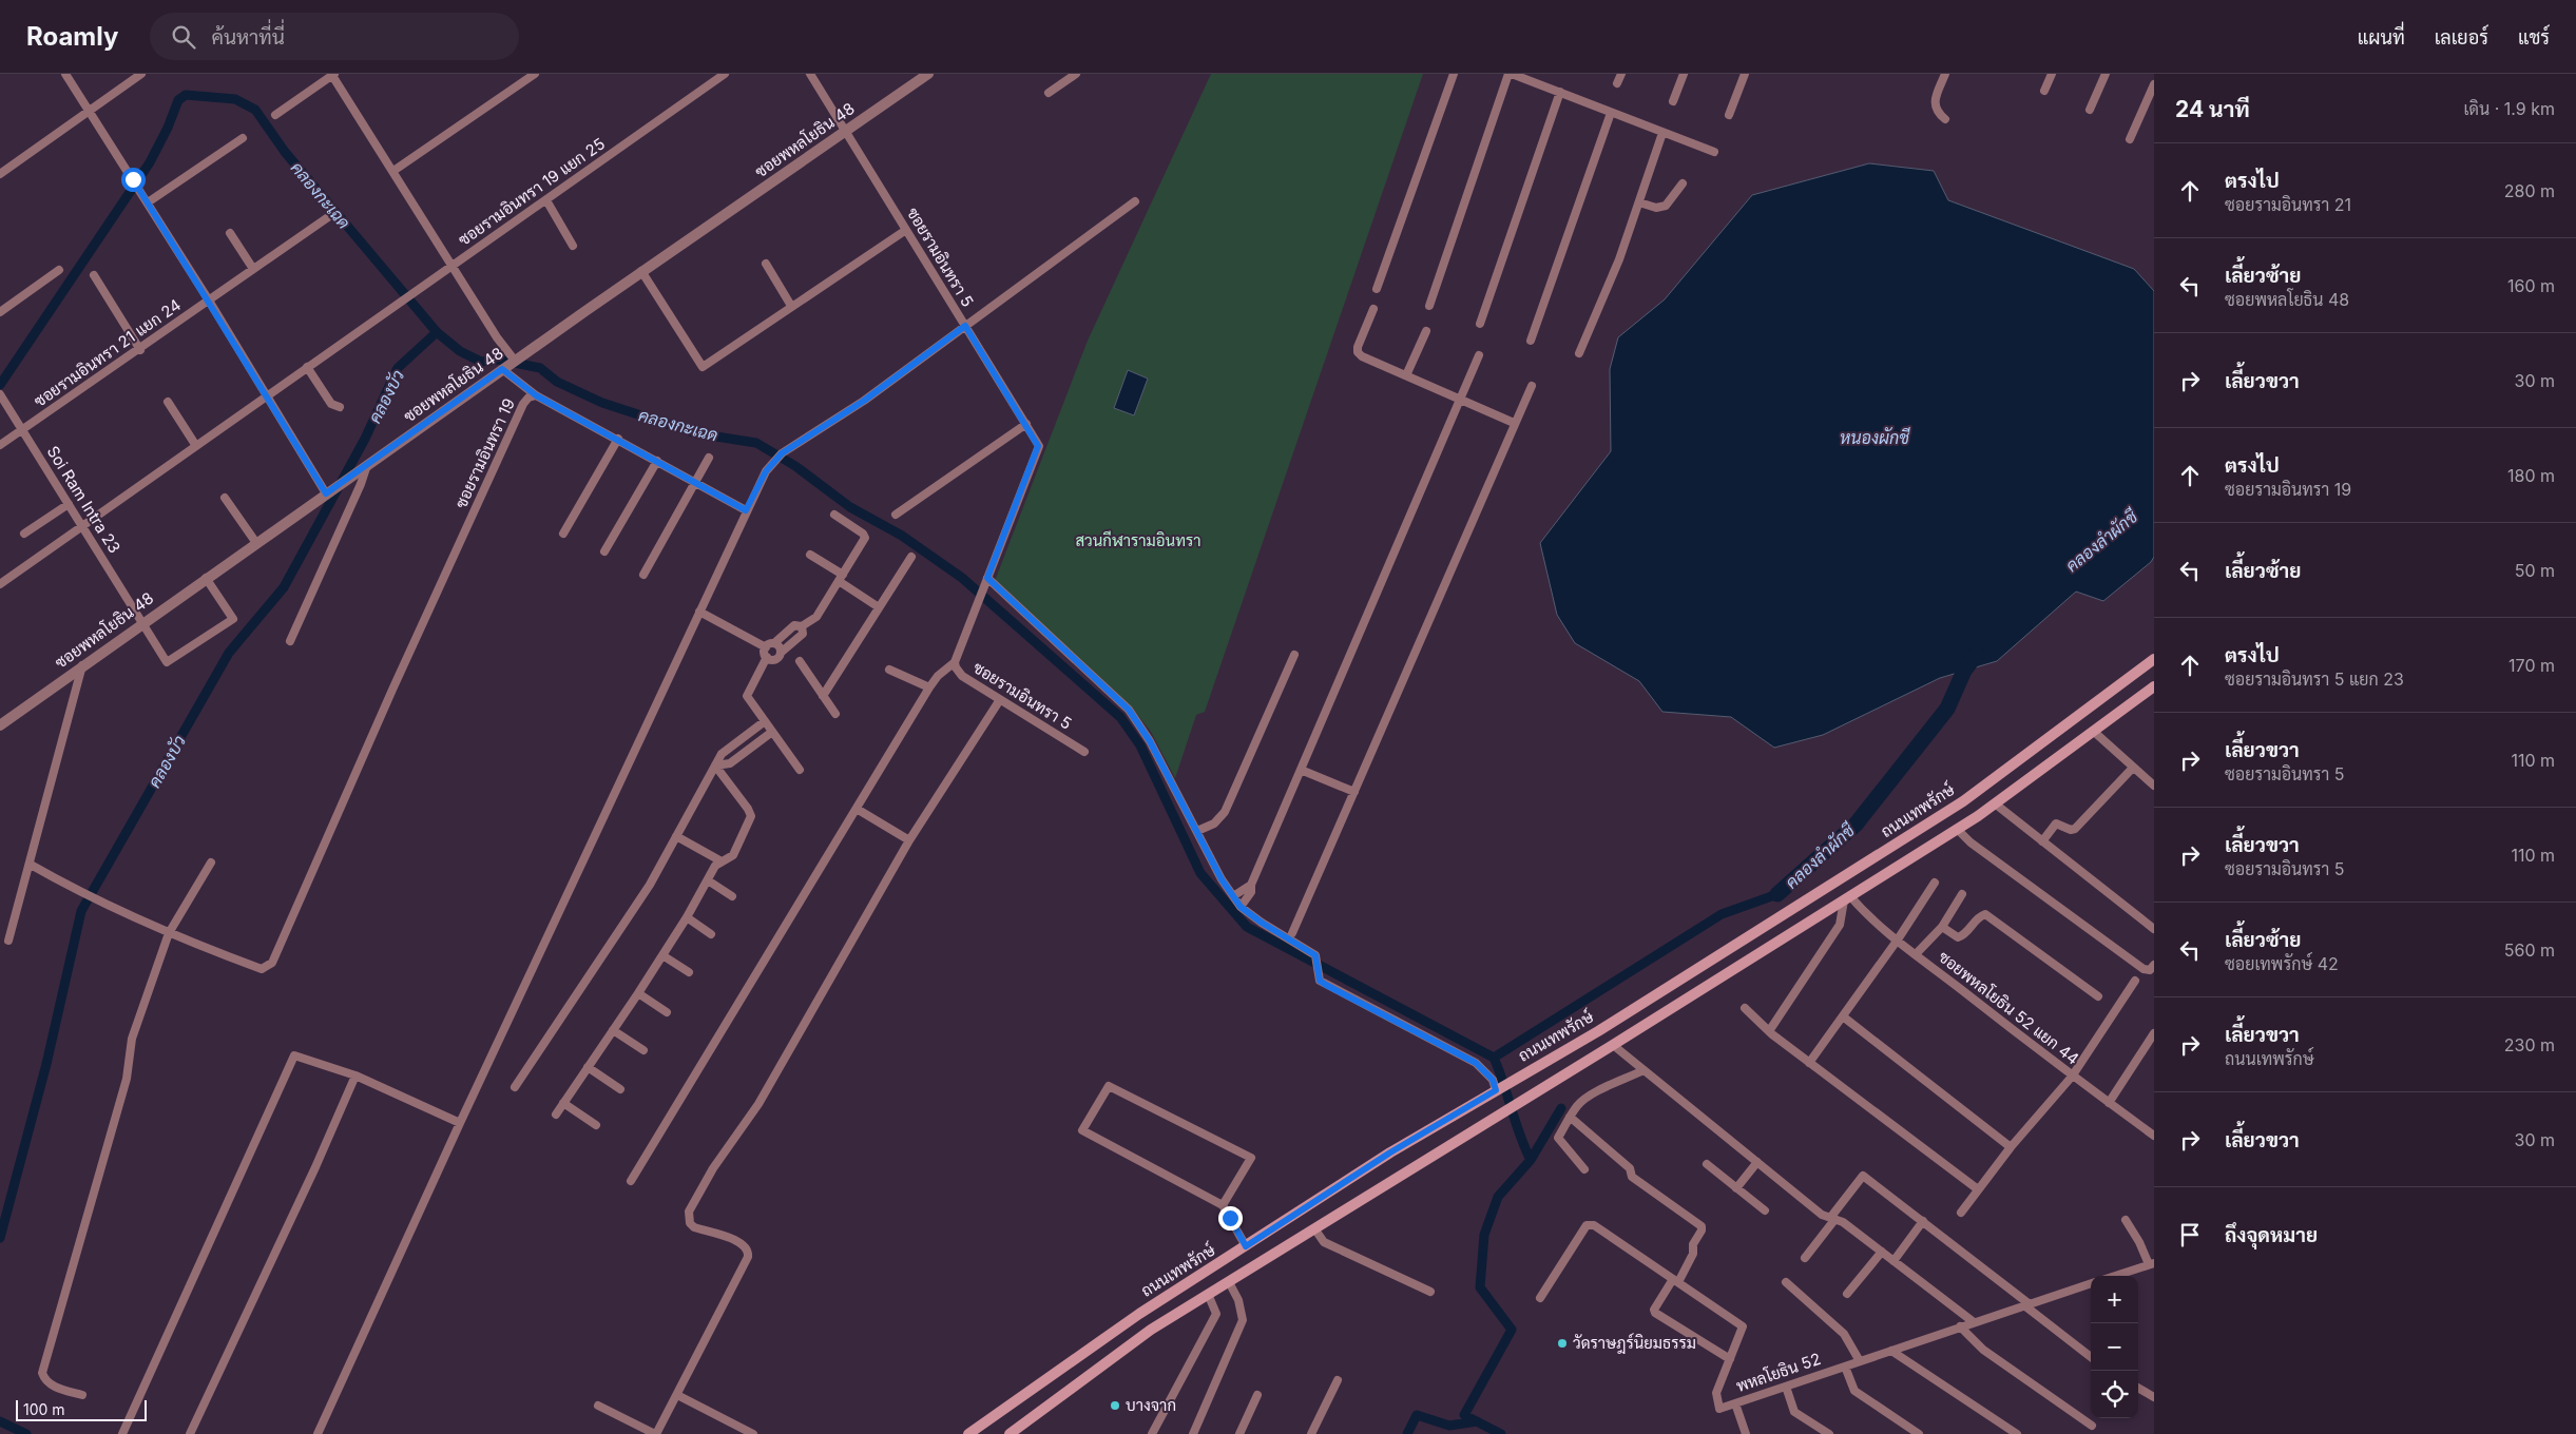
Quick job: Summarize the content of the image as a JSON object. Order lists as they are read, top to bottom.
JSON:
{
  "streets": {
    "main road": ["ถนนเทพรักษ์"],
    "street": [
      "ซอยพหลโยธิน 48",
      "ซอยรามอินทรา 19 แยก 25",
      "ซอยรามอินทรา 5",
      "ซอยรามอินทรา 21 แยก 24",
      "ซอยรามอินทรา 19",
      "Soi Ram Intra 23",
      "ซอยพหลโยธิน 52 แยก 44",
      "พหลโยธิน 52"
    ]
  },
  "crossings": [
    ["ซอยพหลโยธิน 48", "ซอยรามอินทรา 5"],
    ["ซอยพหลโยธิน 48", "Soi Ram Intra 23"],
    ["ซอยรามอินทรา 19 แยก 25", "Soi Ram Intra 23"],
    ["ซอยรามอินทรา 21 แยก 24", "Soi Ram Intra 23"]
  ],
  "water": [
    "คลองกะเฉด",
    "คลองบัว",
    "หนองผักชี",
    "คลองลำผักชี"
  ],
  "parks": ["สวนกีฬารามอินทรา"],
  "places": ["วัดราษฎร์นิยมธรรม", "บางจาก"],
  "scale_bar": "100 m",
  "page": {
    "header": "Roamly",
    "search": "ค้นหาที่นี่",
    "nav": ["แผนที่", "เลเยอร์", "แชร์"],
    "heading": ["24 นาที", "เดิน · 1.9 km"],
    "list": [
      ["ตรงไป", "ซอยรามอินทรา 21", "280 m"],
      ["เลี้ยวซ้าย", "ซอยพหลโยธิน 48", "160 m"],
      ["เลี้ยวขวา", "30 m"],
      ["ตรงไป", "ซอยรามอินทรา 19", "180 m"],
      ["เลี้ยวซ้าย", "50 m"],
      ["ตรงไป", "ซอยรามอินทรา 5 แยก 23", "170 m"],
      ["เลี้ยวขวา", "ซอยรามอินทรา 5", "110 m"],
      ["เลี้ยวขวา", "ซอยรามอินทรา 5", "110 m"],
      ["เลี้ยวซ้าย", "ซอยเทพรักษ์ 42", "560 m"],
      ["เลี้ยวขวา", "ถนนเทพรักษ์", "230 m"],
      ["เลี้ยวขวา", "30 m"],
      "ถึงจุดหมาย"
    ],
    "map_buttons": ["+", "−"],
    "scale": "100 m"
  }
}
